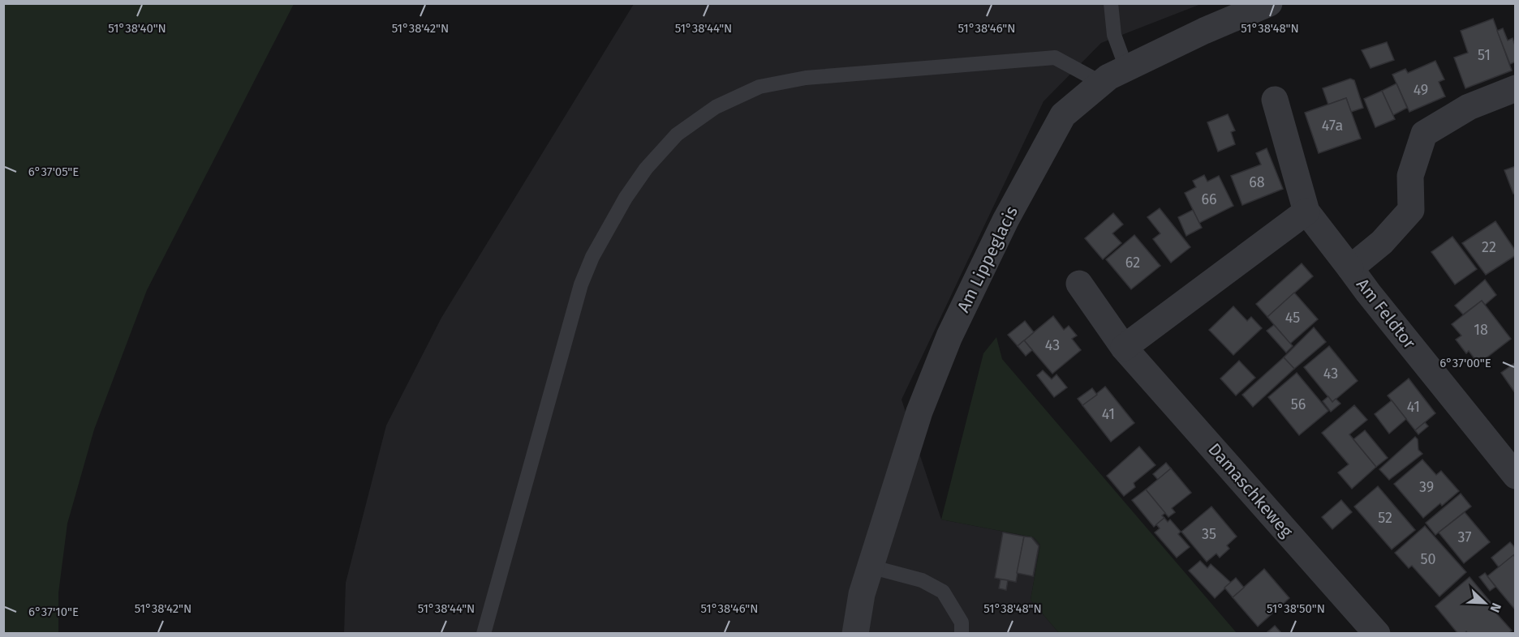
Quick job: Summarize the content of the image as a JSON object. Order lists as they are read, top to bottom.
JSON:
{
  "streets": {
    "street": ["Am Lippeglacis", "Am Feldtor", "Damaschkeweg"]
  },
  "house_numbers": [
    "51",
    "49",
    "47a",
    "68",
    "66",
    "22",
    "62",
    "45",
    "18",
    "43",
    "43",
    "56",
    "41",
    "41",
    "39",
    "52",
    "35",
    "37",
    "50"
  ],
  "north": "bottom right",
  "coordinates": [
    "51°38'40\"N",
    "51°38'42\"N",
    "51°38'44\"N",
    "51°38'46\"N",
    "51°38'48\"N",
    "6°37'05\"E",
    "6°37'00\"E",
    "51°38'50\"N",
    "6°37'10\"E"
  ]
}
